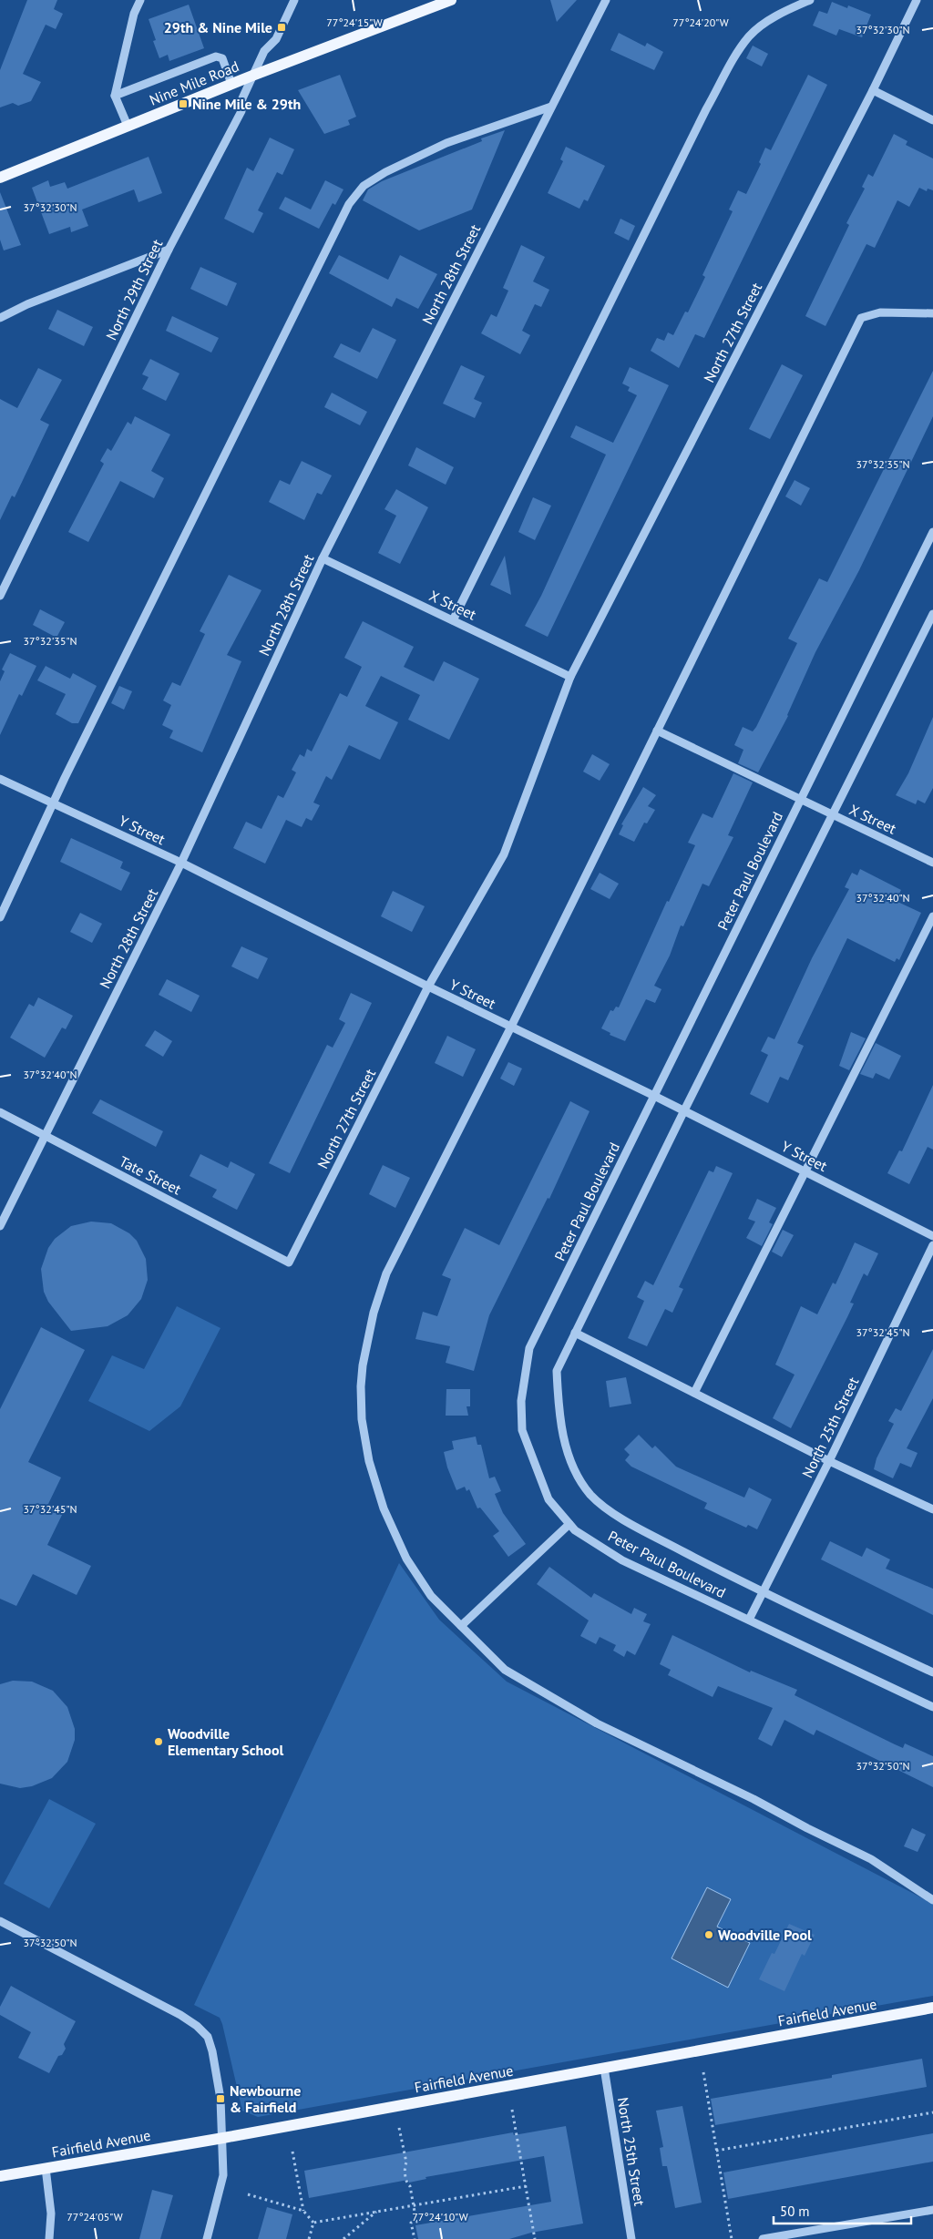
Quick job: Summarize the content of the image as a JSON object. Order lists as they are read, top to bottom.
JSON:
{
  "streets": {
    "main road": ["Nine Mile Road", "Fairfield Avenue"],
    "street": [
      "North 28th Street",
      "North 29th Street",
      "North 27th Street",
      "X Street",
      "Y Street",
      "Peter Paul Boulevard",
      "Tate Street",
      "North 25th Street"
    ]
  },
  "crossings": [
    ["Nine Mile Road", "North 29th Street"],
    ["North 28th Street", "X Street"],
    ["North 28th Street", "Y Street"],
    ["North 28th Street", "Tate Street"],
    ["North 27th Street", "X Street"],
    ["North 27th Street", "Y Street"],
    ["North 27th Street", "Tate Street"],
    ["X Street", "Peter Paul Boulevard"],
    ["Y Street", "Peter Paul Boulevard"],
    ["Peter Paul Boulevard", "North 25th Street"],
    ["North 25th Street", "Fairfield Avenue"]
  ],
  "places": {
    "transit": ["29th & Nine Mile", "Nine Mile & 29th", "Newbourne & Fairfield"],
    "other": ["Woodville Elementary School", "Woodville Pool"]
  },
  "scale_bar": "50 m",
  "coordinates": [
    "77°24'15\"W",
    "77°24'20\"W",
    "37°32'30\"N",
    "37°32'35\"N",
    "37°32'40\"N",
    "37°32'45\"N",
    "37°32'50\"N",
    "77°24'05\"W",
    "77°24'10\"W"
  ]
}
